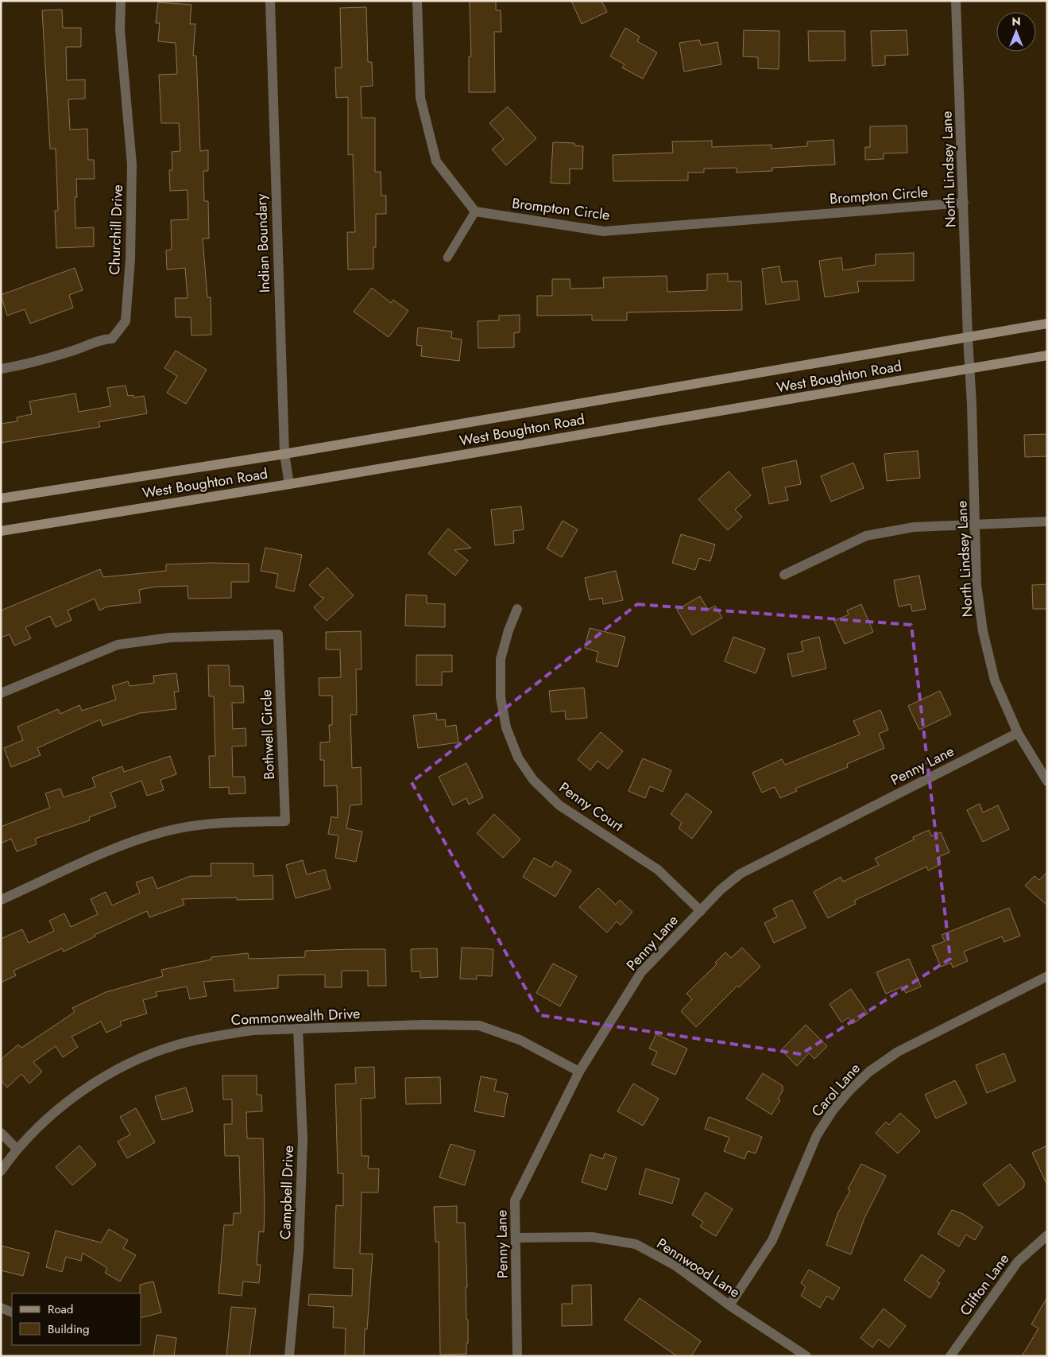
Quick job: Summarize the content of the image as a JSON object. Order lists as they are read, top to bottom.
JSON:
{
  "streets": {
    "main road": ["West Boughton Road"],
    "street": [
      "North Lindsey Lane",
      "Brompton Circle",
      "Churchill Drive",
      "Indian Boundary",
      "Bothwell Circle",
      "Penny Lane",
      "Penny Court",
      "Commonwealth Drive",
      "Carol Lane",
      "Campbell Drive",
      "Pennwood Lane",
      "Clifton Lane"
    ]
  },
  "crossings": [
    ["North Lindsey Lane", "Brompton Circle"],
    ["North Lindsey Lane", "West Boughton Road"],
    ["North Lindsey Lane", "Penny Lane"],
    ["Indian Boundary", "West Boughton Road"],
    ["Penny Lane", "Penny Court"],
    ["Penny Lane", "Commonwealth Drive"],
    ["Penny Lane", "Pennwood Lane"],
    ["Commonwealth Drive", "Campbell Drive"],
    ["Carol Lane", "Pennwood Lane"]
  ],
  "legend": ["Road", "Building"],
  "north": "top"
}
